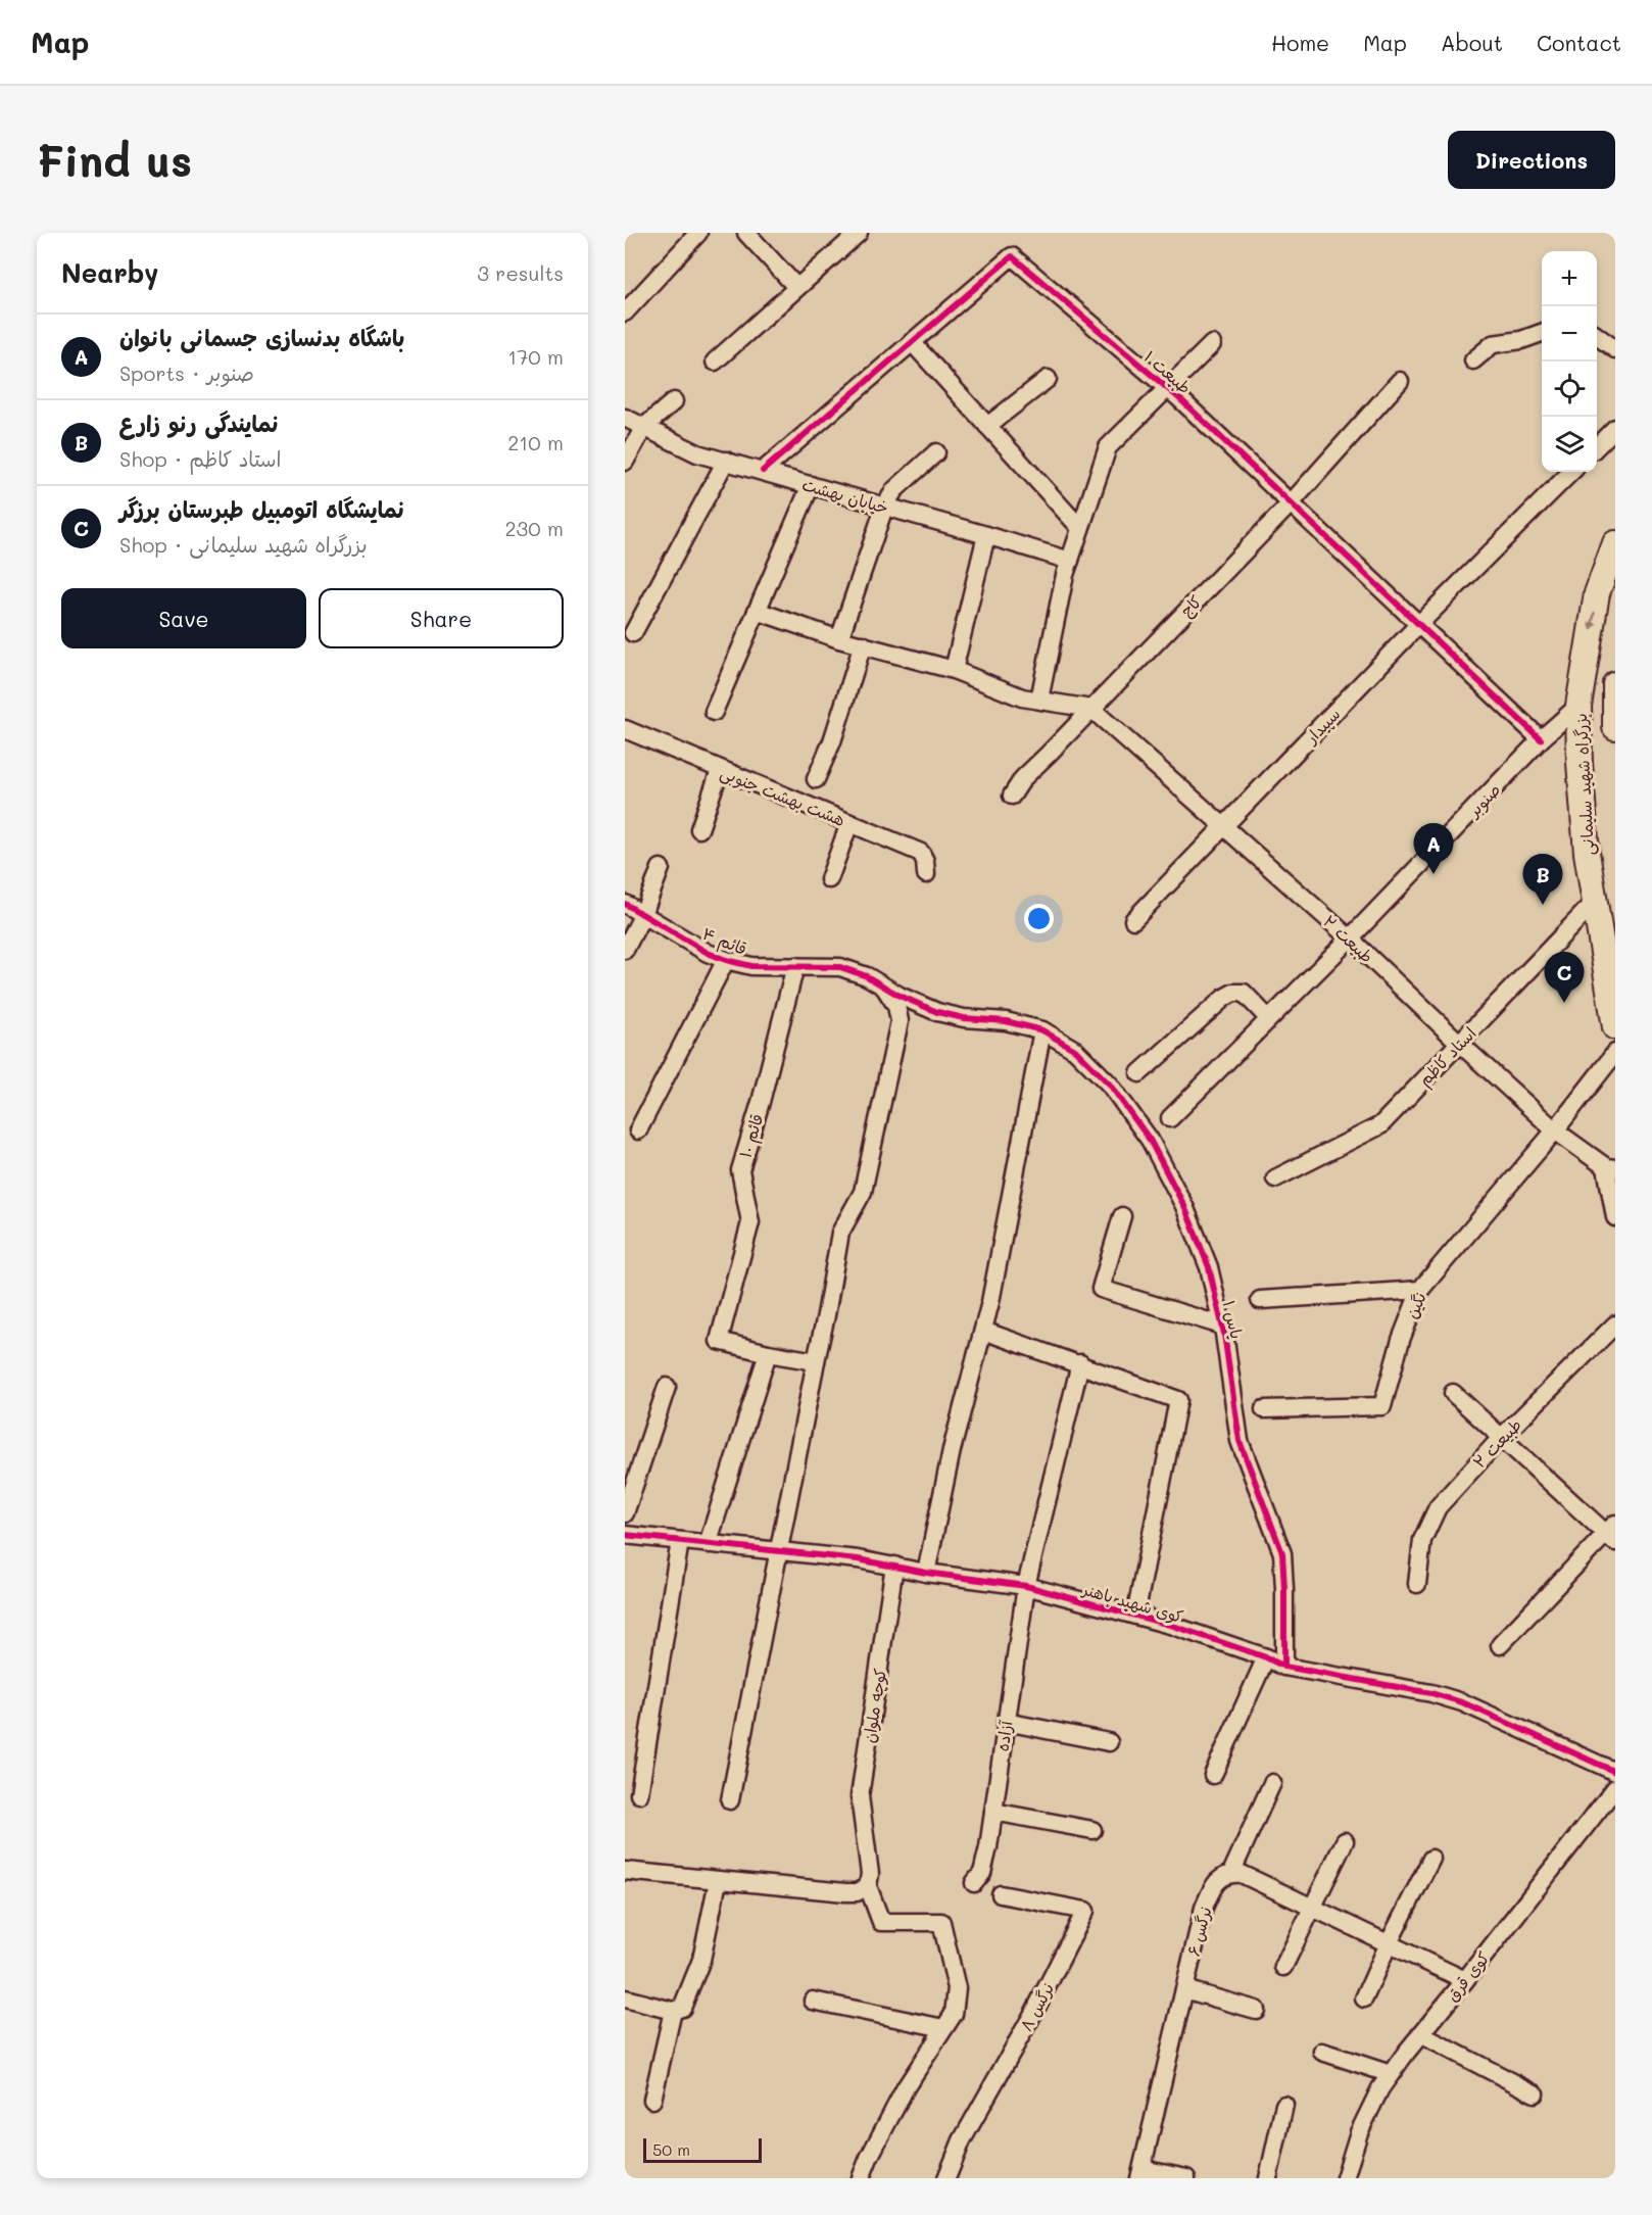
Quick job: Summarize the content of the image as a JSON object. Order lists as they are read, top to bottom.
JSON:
{
  "streets": {
    "highway": ["بزرگراه شهید سلیمانی"],
    "street": [
      "طبیعت ۱",
      "خیابان بهشت",
      "کاج",
      "سپیدار",
      "هشت بهشت جنوبی",
      "صنوبر",
      "طبیعت ۲",
      "قائم ۴",
      "استاد کاظم",
      "قائم ۱۰",
      "نگین",
      "یاس ۱",
      "طبیعت ٣",
      "کوی شهید باهنر",
      "کوچه ملوان",
      "آزاده",
      "نرگس ۶",
      "کوی قرق",
      "نرگس ۸"
    ]
  },
  "crossings": [
    ["طبیعت ۱", "خیابان بهشت"],
    ["طبیعت ۱", "کاج"],
    ["طبیعت ۱", "سپیدار"],
    ["طبیعت ۱", "صنوبر"],
    ["کاج", "طبیعت ۲"],
    ["سپیدار", "طبیعت ۲"],
    ["بزرگراه شهید سلیمانی", "صنوبر"],
    ["بزرگراه شهید سلیمانی", "استاد کاظم"],
    ["صنوبر", "طبیعت ۲"],
    ["طبیعت ۲", "استاد کاظم"],
    ["طبیعت ۲", "نگین"],
    ["قائم ۴", "قائم ۱۰"],
    ["قائم ۴", "یاس ۱"],
    ["یاس ۱", "کوی شهید باهنر"],
    ["کوی شهید باهنر", "کوچه ملوان"],
    ["کوی شهید باهنر", "آزاده"]
  ],
  "scale_bar": "50 m",
  "page": {
    "header": "Map",
    "nav": [
      "Home",
      "Map",
      "About",
      "Contact"
    ],
    "buttons": [
      "Directions",
      ["Save", "Share"]
    ],
    "title": "Find us",
    "heading": ["Nearby", "3 results"],
    "map_buttons": ["+", "−"],
    "list": [
      {
        "mark": "A",
        "name": "باشگاه بدنسازی جسمانی بانوان",
        "note": "Sports · صنوبر",
        "value": "170 m"
      },
      {
        "mark": "B",
        "name": "نمایندگی رنو زارع",
        "note": "Shop · استاد کاظم",
        "value": "210 m"
      },
      {
        "mark": "C",
        "name": "نمایشگاه اتومبیل طبرستان برزگر",
        "note": "Shop · بزرگراه شهید سلیمانی",
        "value": "230 m"
      }
    ],
    "pins": ["A", "B", "C"],
    "scale": "50 m"
  }
}
